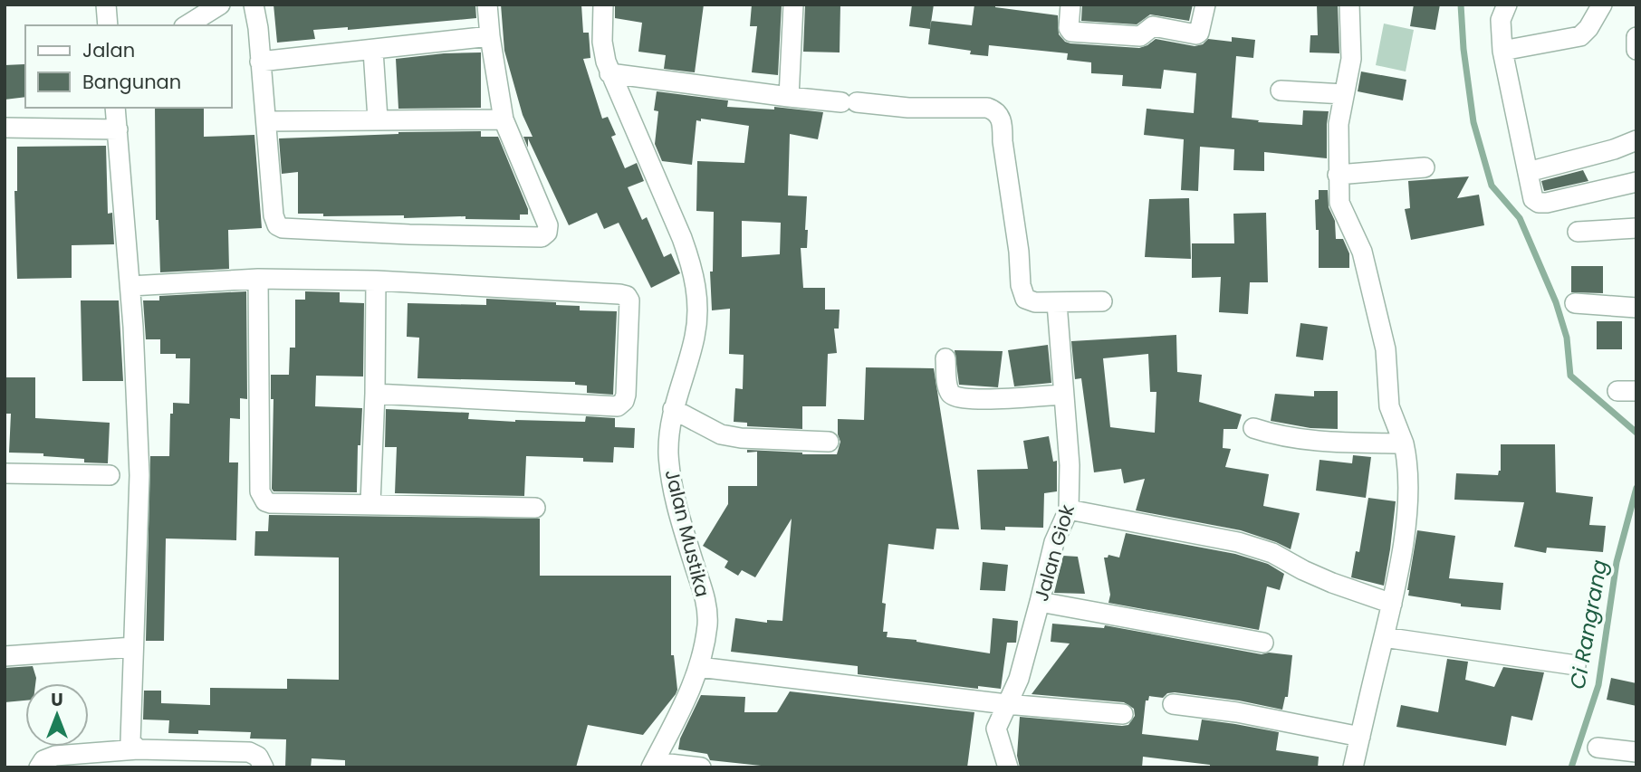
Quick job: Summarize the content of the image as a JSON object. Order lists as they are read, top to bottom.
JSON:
{
  "streets": {
    "street": ["Jalan Mustika", "Jalan Giok"]
  },
  "water": ["Ci Rangrang"],
  "legend": ["Jalan", "Bangunan"],
  "north": "top"
}
